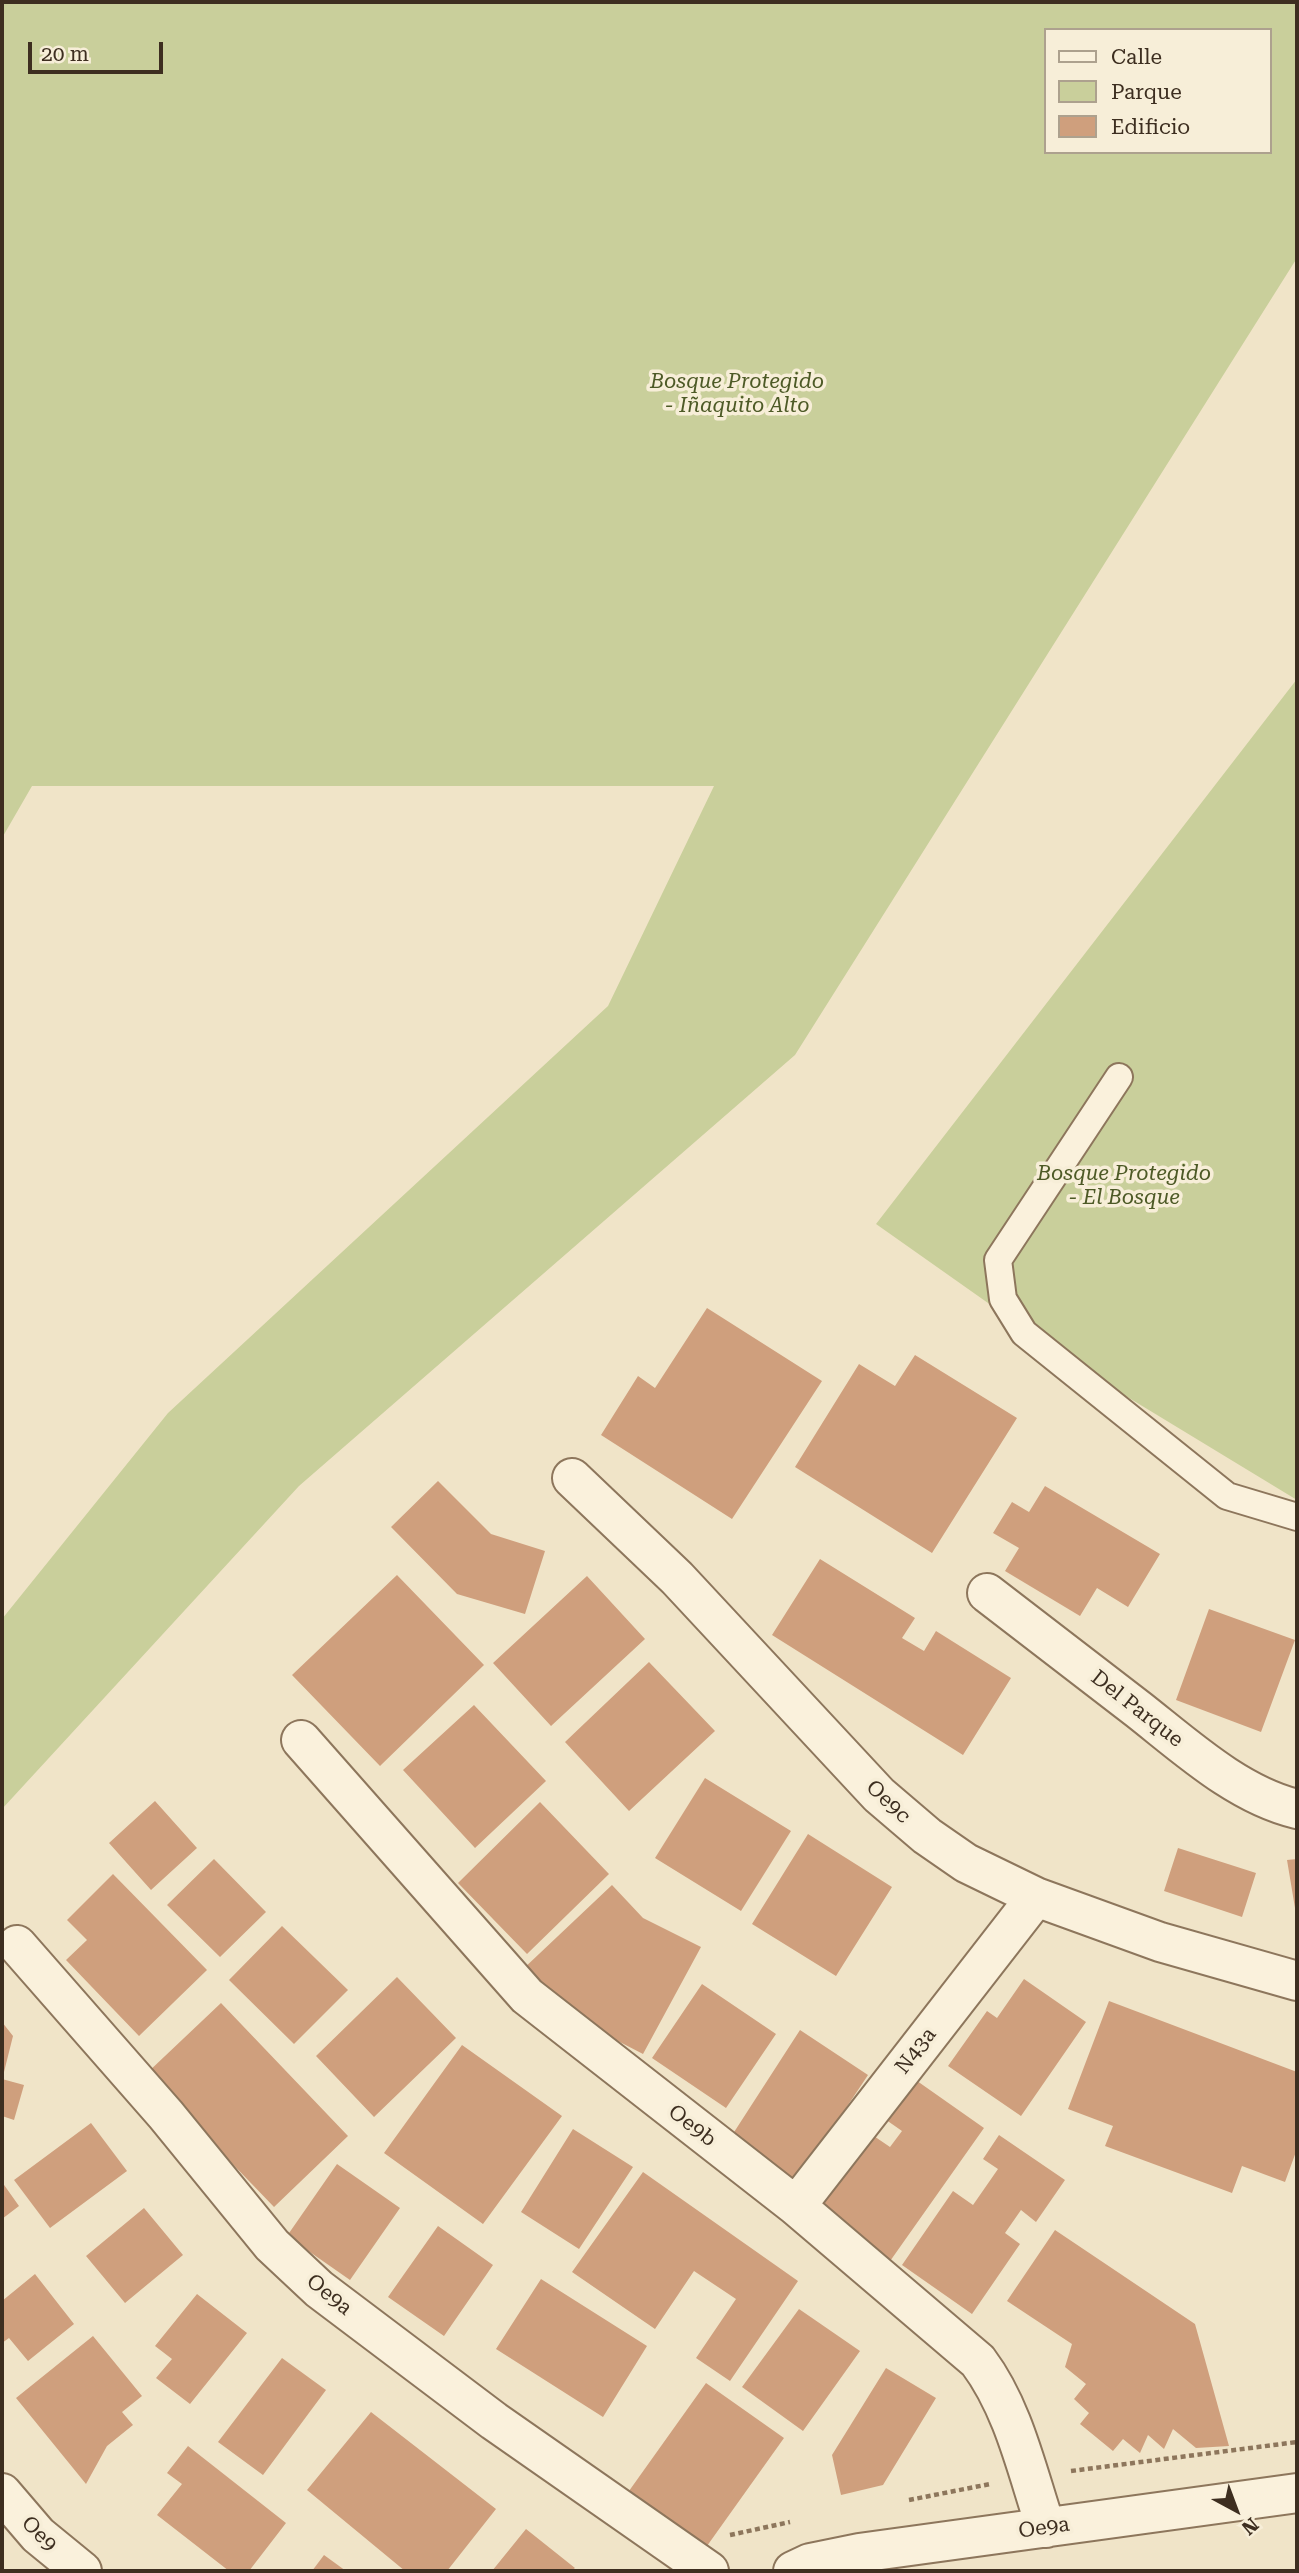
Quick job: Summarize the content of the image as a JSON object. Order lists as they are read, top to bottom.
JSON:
{
  "streets": {
    "street": [
      "Del Parque",
      "Oe9c",
      "N43a",
      "Oe9b",
      "Oe9a",
      "Oe9"
    ]
  },
  "crossings": [
    ["Oe9c", "N43a"],
    ["N43a", "Oe9b"],
    ["Oe9b", "Oe9a"]
  ],
  "parks": ["Bosque Protegido - Iñaquito Alto", "Bosque Protegido - El Bosque"],
  "legend": ["Calle", "Parque", "Edificio"],
  "scale_bar": "20 m",
  "north": "bottom right"
}
